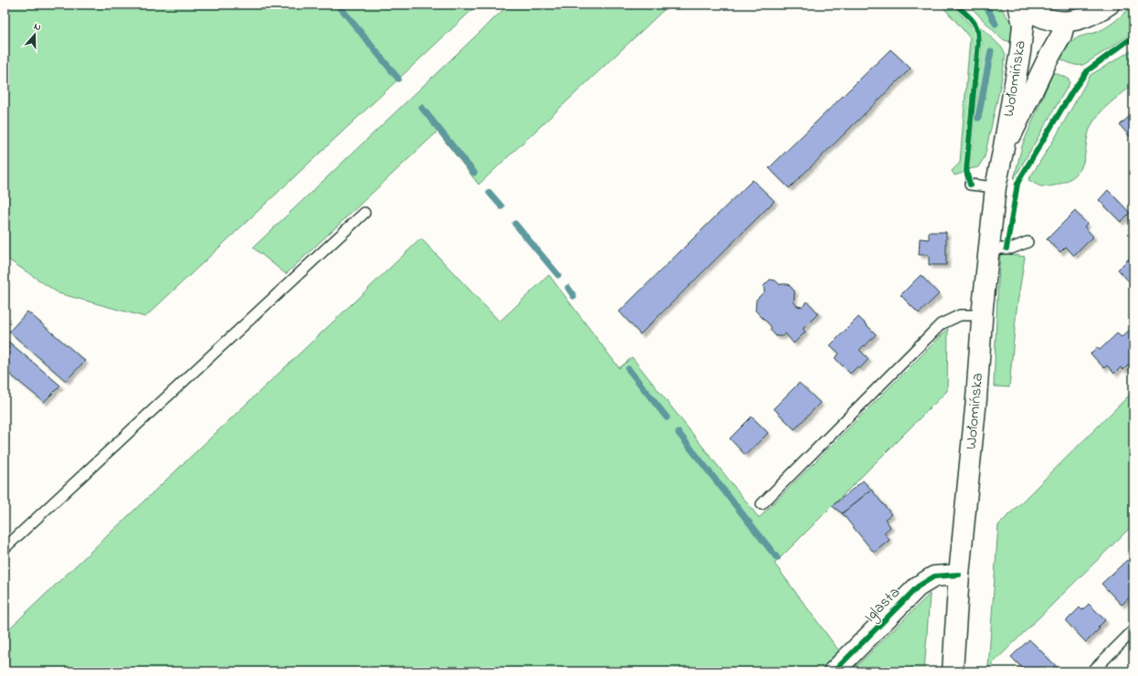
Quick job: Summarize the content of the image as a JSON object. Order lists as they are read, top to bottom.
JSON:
{
  "streets": {
    "main road": ["Wołomińska", "Iglasta"]
  },
  "crossings": [
    ["Wołomińska", "Iglasta"]
  ],
  "north": "top"
}
